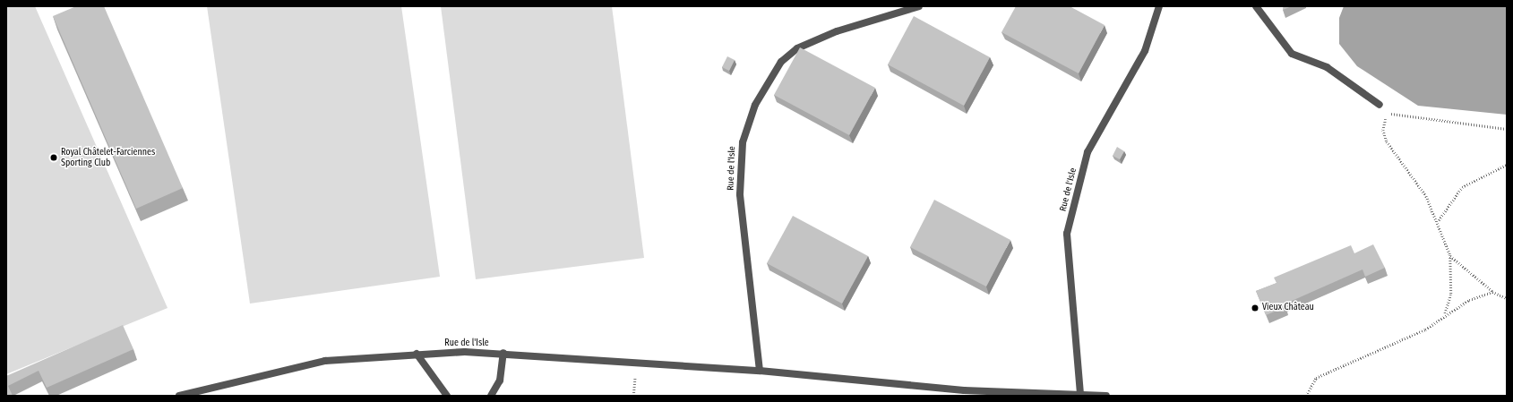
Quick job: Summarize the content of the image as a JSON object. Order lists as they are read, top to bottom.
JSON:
{
  "streets": {
    "street": ["Rue de l'Isle"]
  },
  "places": ["Royal Châtelet-Farciennes Sporting Club", "Vieux Château"]
}
